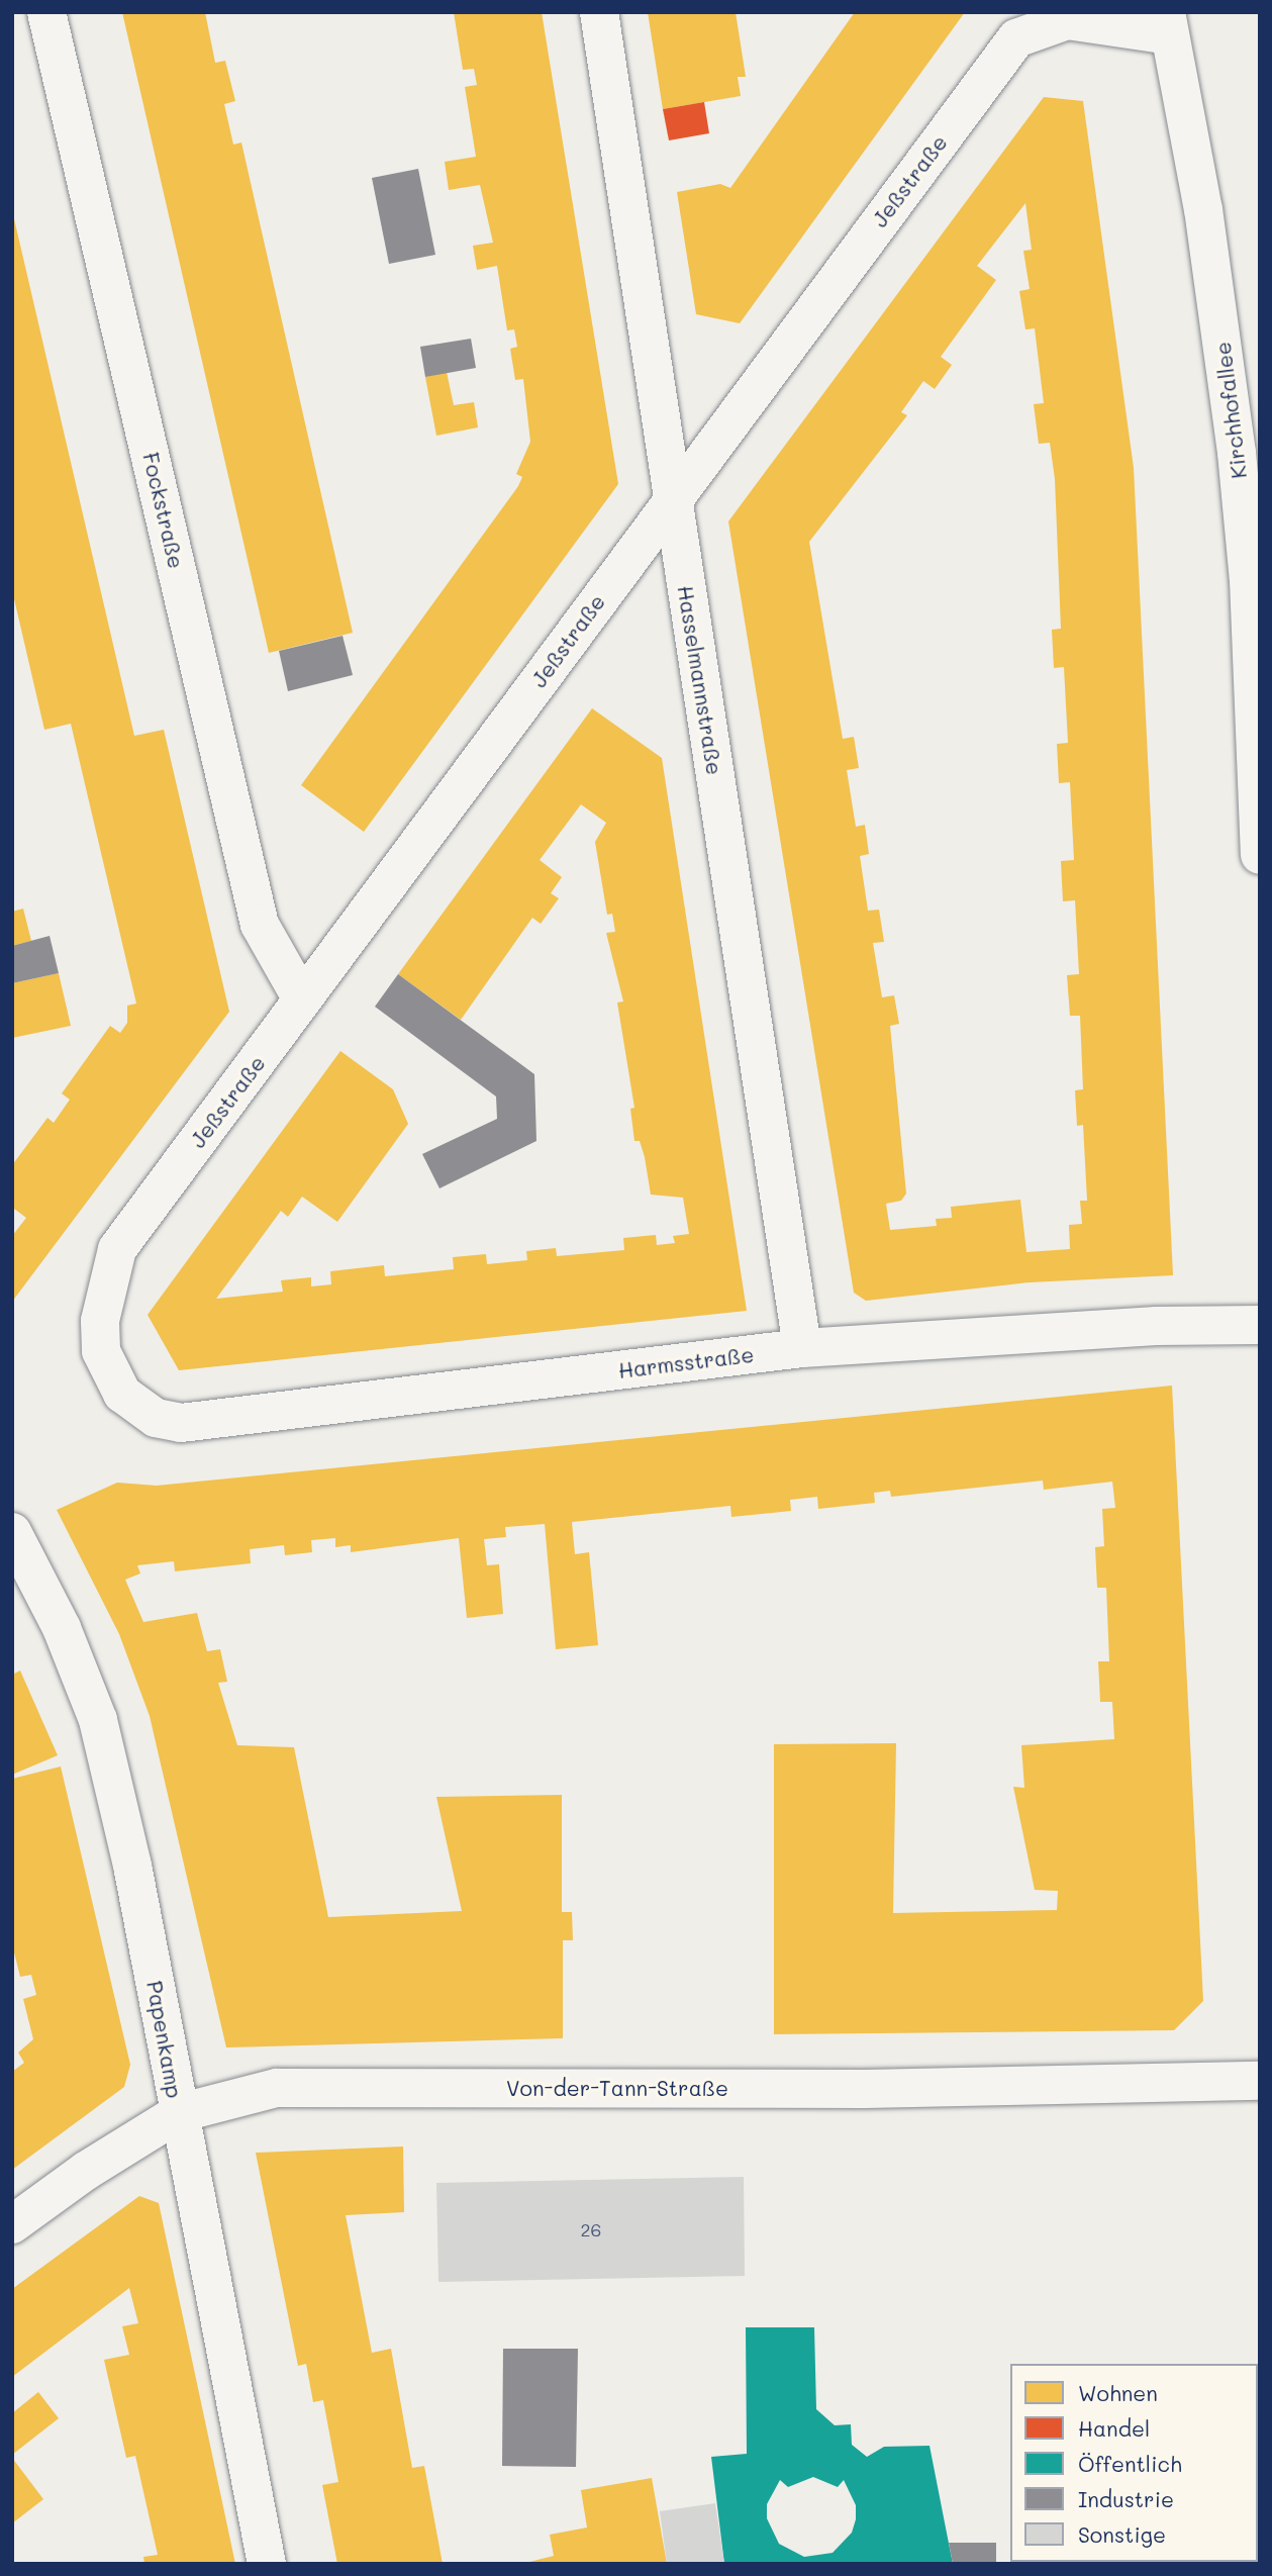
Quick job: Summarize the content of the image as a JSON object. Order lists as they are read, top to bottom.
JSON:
{
  "streets": {
    "street": [
      "Jeßstraße",
      "Kirchhofallee",
      "Fockstraße",
      "Hasselmannstraße",
      "Harmsstraße",
      "Papenkamp",
      "Von-der-Tann-Straße"
    ]
  },
  "crossings": [
    ["Jeßstraße", "Kirchhofallee"],
    ["Jeßstraße", "Fockstraße"],
    ["Jeßstraße", "Hasselmannstraße"],
    ["Jeßstraße", "Harmsstraße"],
    ["Hasselmannstraße", "Harmsstraße"],
    ["Papenkamp", "Von-der-Tann-Straße"]
  ],
  "house_numbers": ["26"],
  "legend": [
    "Wohnen",
    "Handel",
    "Öffentlich",
    "Industrie",
    "Sonstige"
  ]
}
